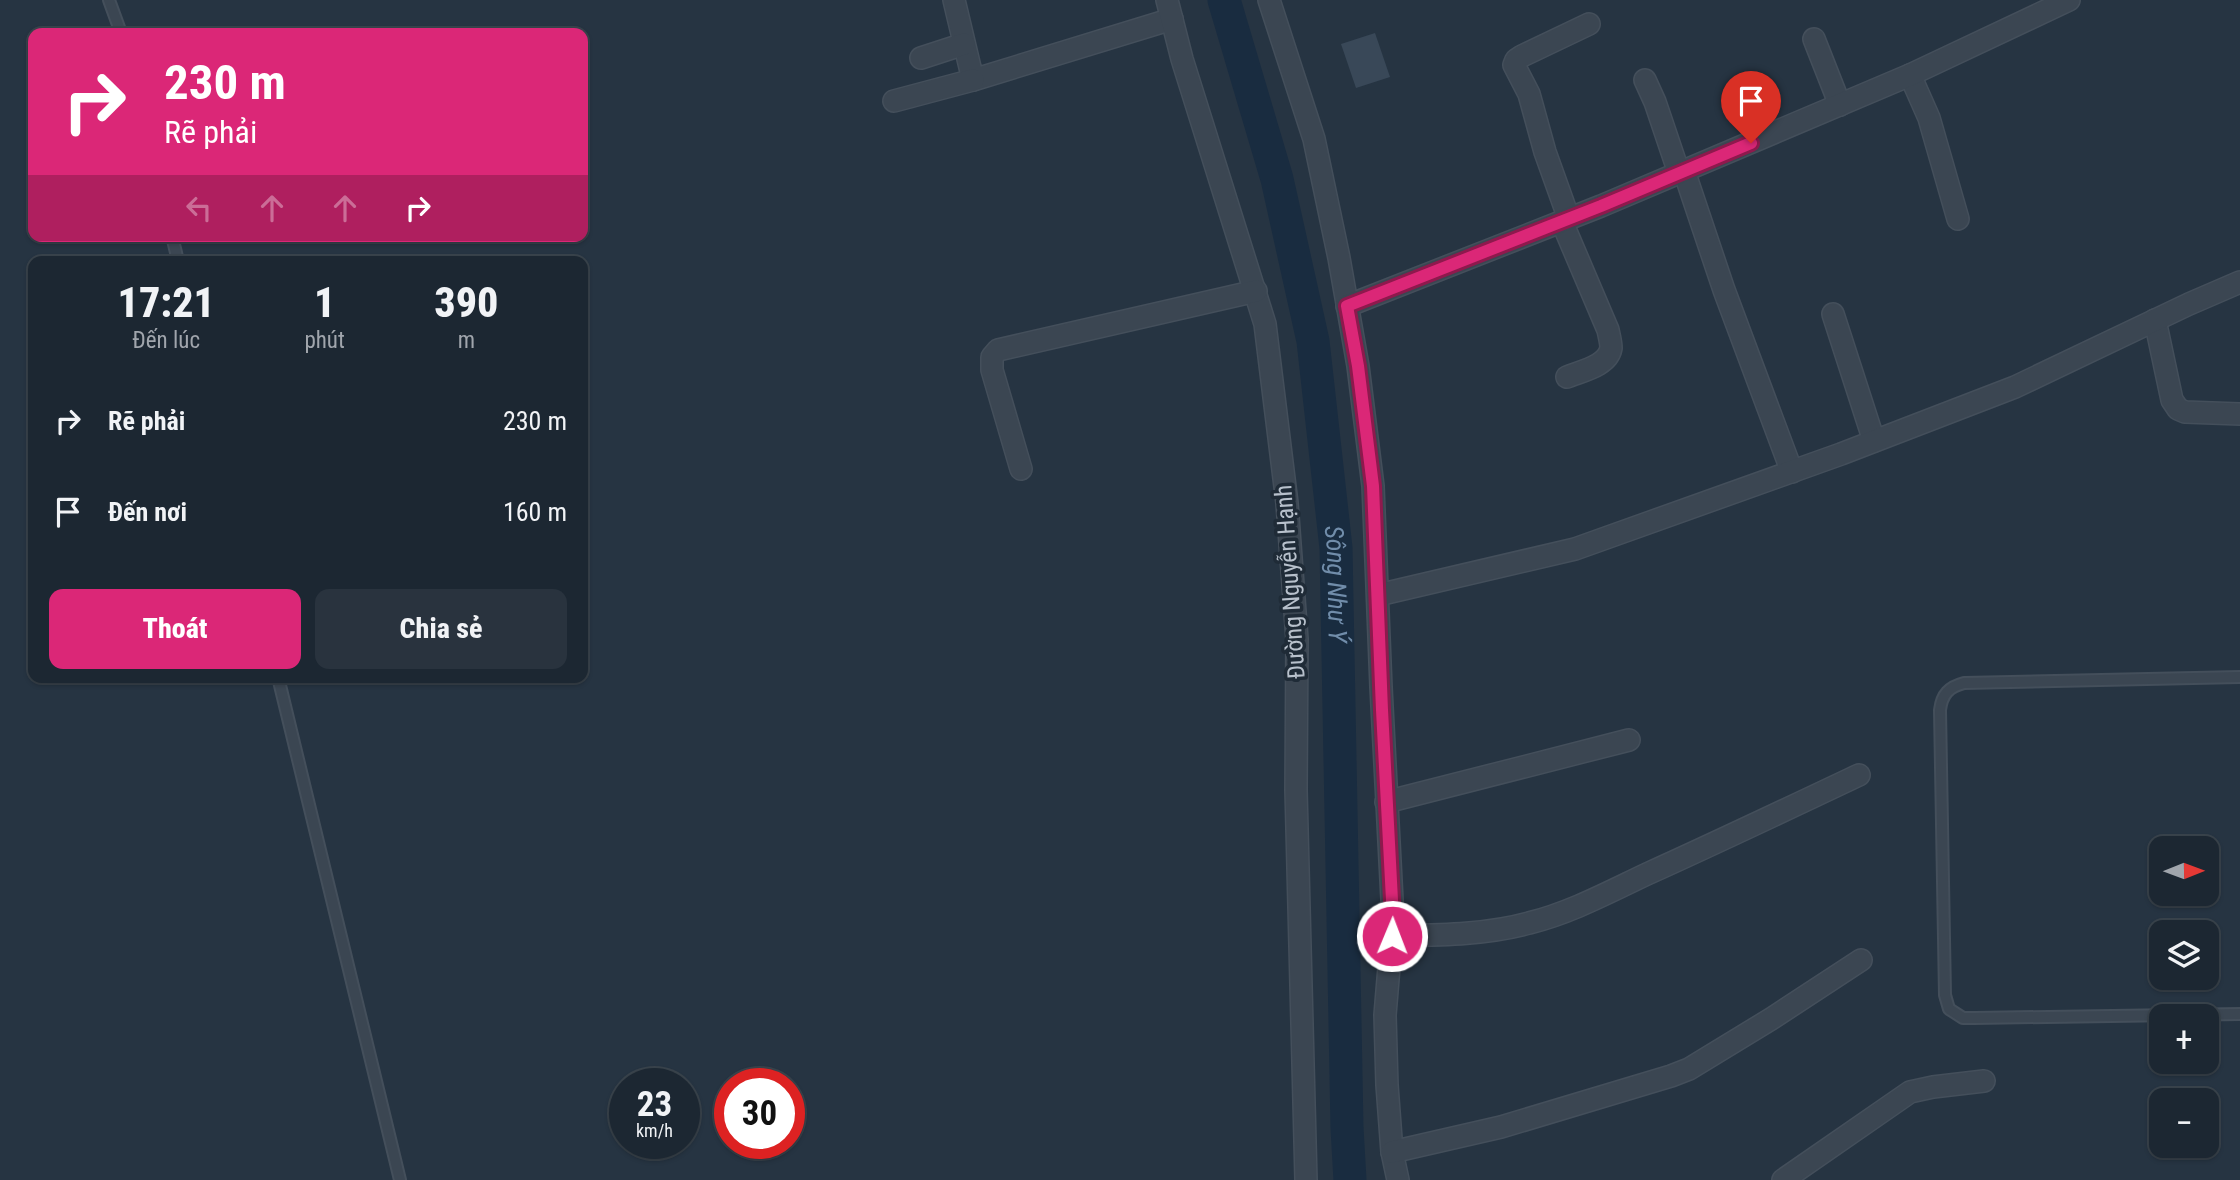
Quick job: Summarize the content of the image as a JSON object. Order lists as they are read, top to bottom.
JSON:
{
  "streets": {
    "street": ["Đường Nguyễn Hạnh"]
  },
  "water": ["Sông Như Ý"],
  "north": "right",
  "page": {
    "turn": ["230 m", "Rẽ phải"],
    "eta": [
      "17:21",
      "Đến lúc",
      "1",
      "phút",
      "390",
      "m"
    ],
    "list": [
      {
        "name": "Rẽ phải",
        "value": "230 m"
      },
      {
        "name": "Đến nơi",
        "value": "160 m"
      }
    ],
    "buttons": ["Thoát", "Chia sẻ"],
    "map_buttons": ["+", "−"],
    "speed": "23 km/h",
    "limit": "30"
  }
}
